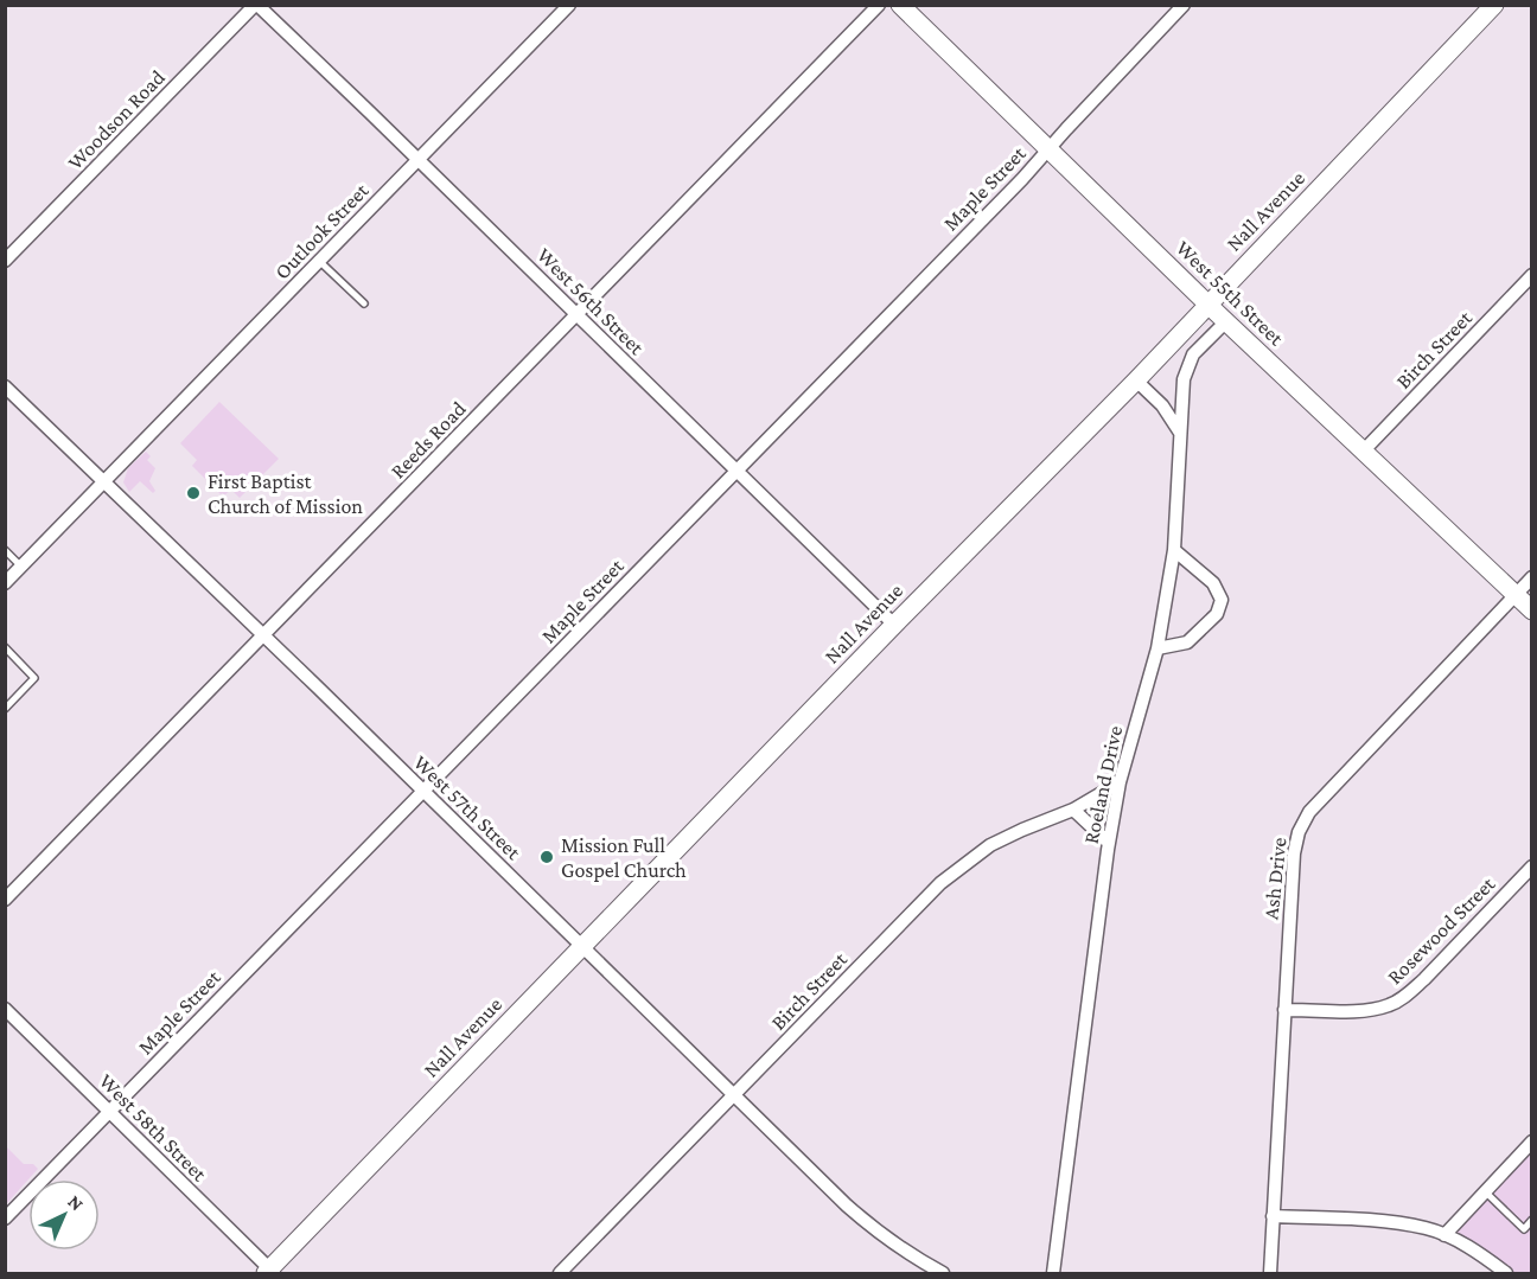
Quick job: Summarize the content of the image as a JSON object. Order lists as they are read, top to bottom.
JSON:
{
  "streets": {
    "street": [
      "Woodson Road",
      "Maple Street",
      "Nall Avenue",
      "Outlook Street",
      "West 55th Street",
      "West 56th Street",
      "Birch Street",
      "Reeds Road",
      "Roeland Drive",
      "West 57th Street",
      "Ash Drive",
      "Rosewood Street",
      "West 58th Street"
    ]
  },
  "crossings": [
    ["Woodson Road", "West 56th Street"],
    ["Maple Street", "West 55th Street"],
    ["Maple Street", "West 56th Street"],
    ["Maple Street", "West 57th Street"],
    ["Maple Street", "West 58th Street"],
    ["Nall Avenue", "West 55th Street"],
    ["Nall Avenue", "West 56th Street"],
    ["Nall Avenue", "West 57th Street"],
    ["Nall Avenue", "West 58th Street"],
    ["Outlook Street", "West 56th Street"],
    ["Outlook Street", "West 57th Street"],
    ["West 55th Street", "Birch Street"],
    ["West 55th Street", "Roeland Drive"],
    ["West 55th Street", "Ash Drive"],
    ["West 56th Street", "Reeds Road"],
    ["Birch Street", "Roeland Drive"],
    ["Birch Street", "West 57th Street"],
    ["Reeds Road", "West 57th Street"],
    ["Ash Drive", "Rosewood Street"]
  ],
  "places": ["First Baptist Church of Mission", "Mission Full Gospel Church"],
  "north": "top right"
}
